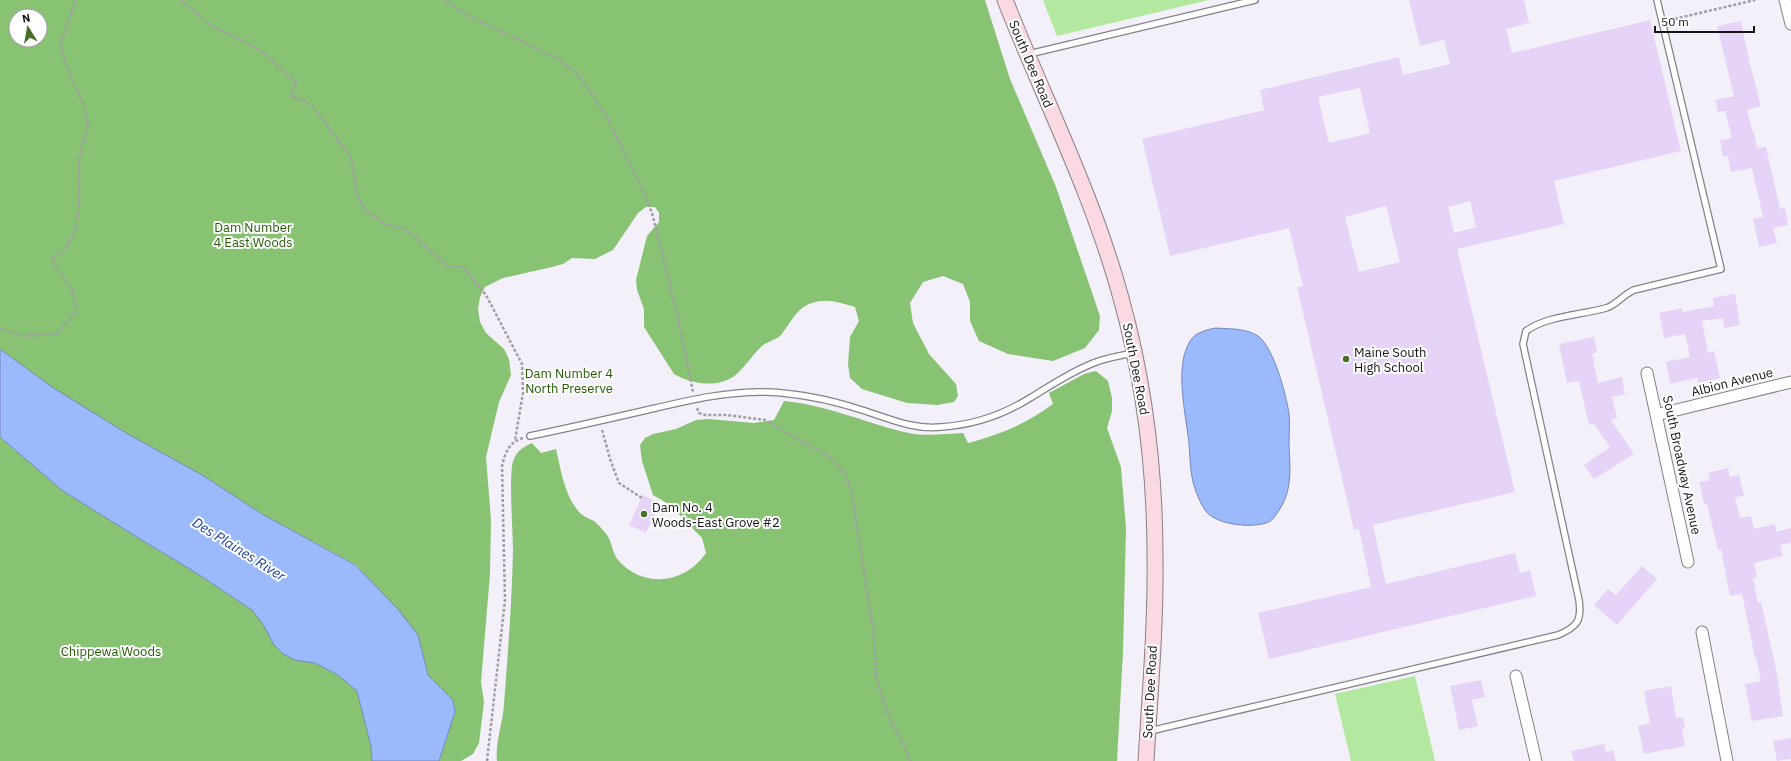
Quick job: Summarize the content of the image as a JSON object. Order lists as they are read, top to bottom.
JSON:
{
  "streets": {
    "main road": ["South Dee Road"],
    "street": ["Albion Avenue", "South Broadway Avenue"]
  },
  "crossings": [
    ["Albion Avenue", "South Broadway Avenue"]
  ],
  "water": ["Des Plaines River"],
  "parks": ["Dam Number 4 East Woods", "Dam Number 4 North Preserve", "Chippewa Woods"],
  "places": ["Maine South High School", "Dam No. 4 Woods-East Grove #2"],
  "scale_bar": "50 m",
  "north": "top"
}
